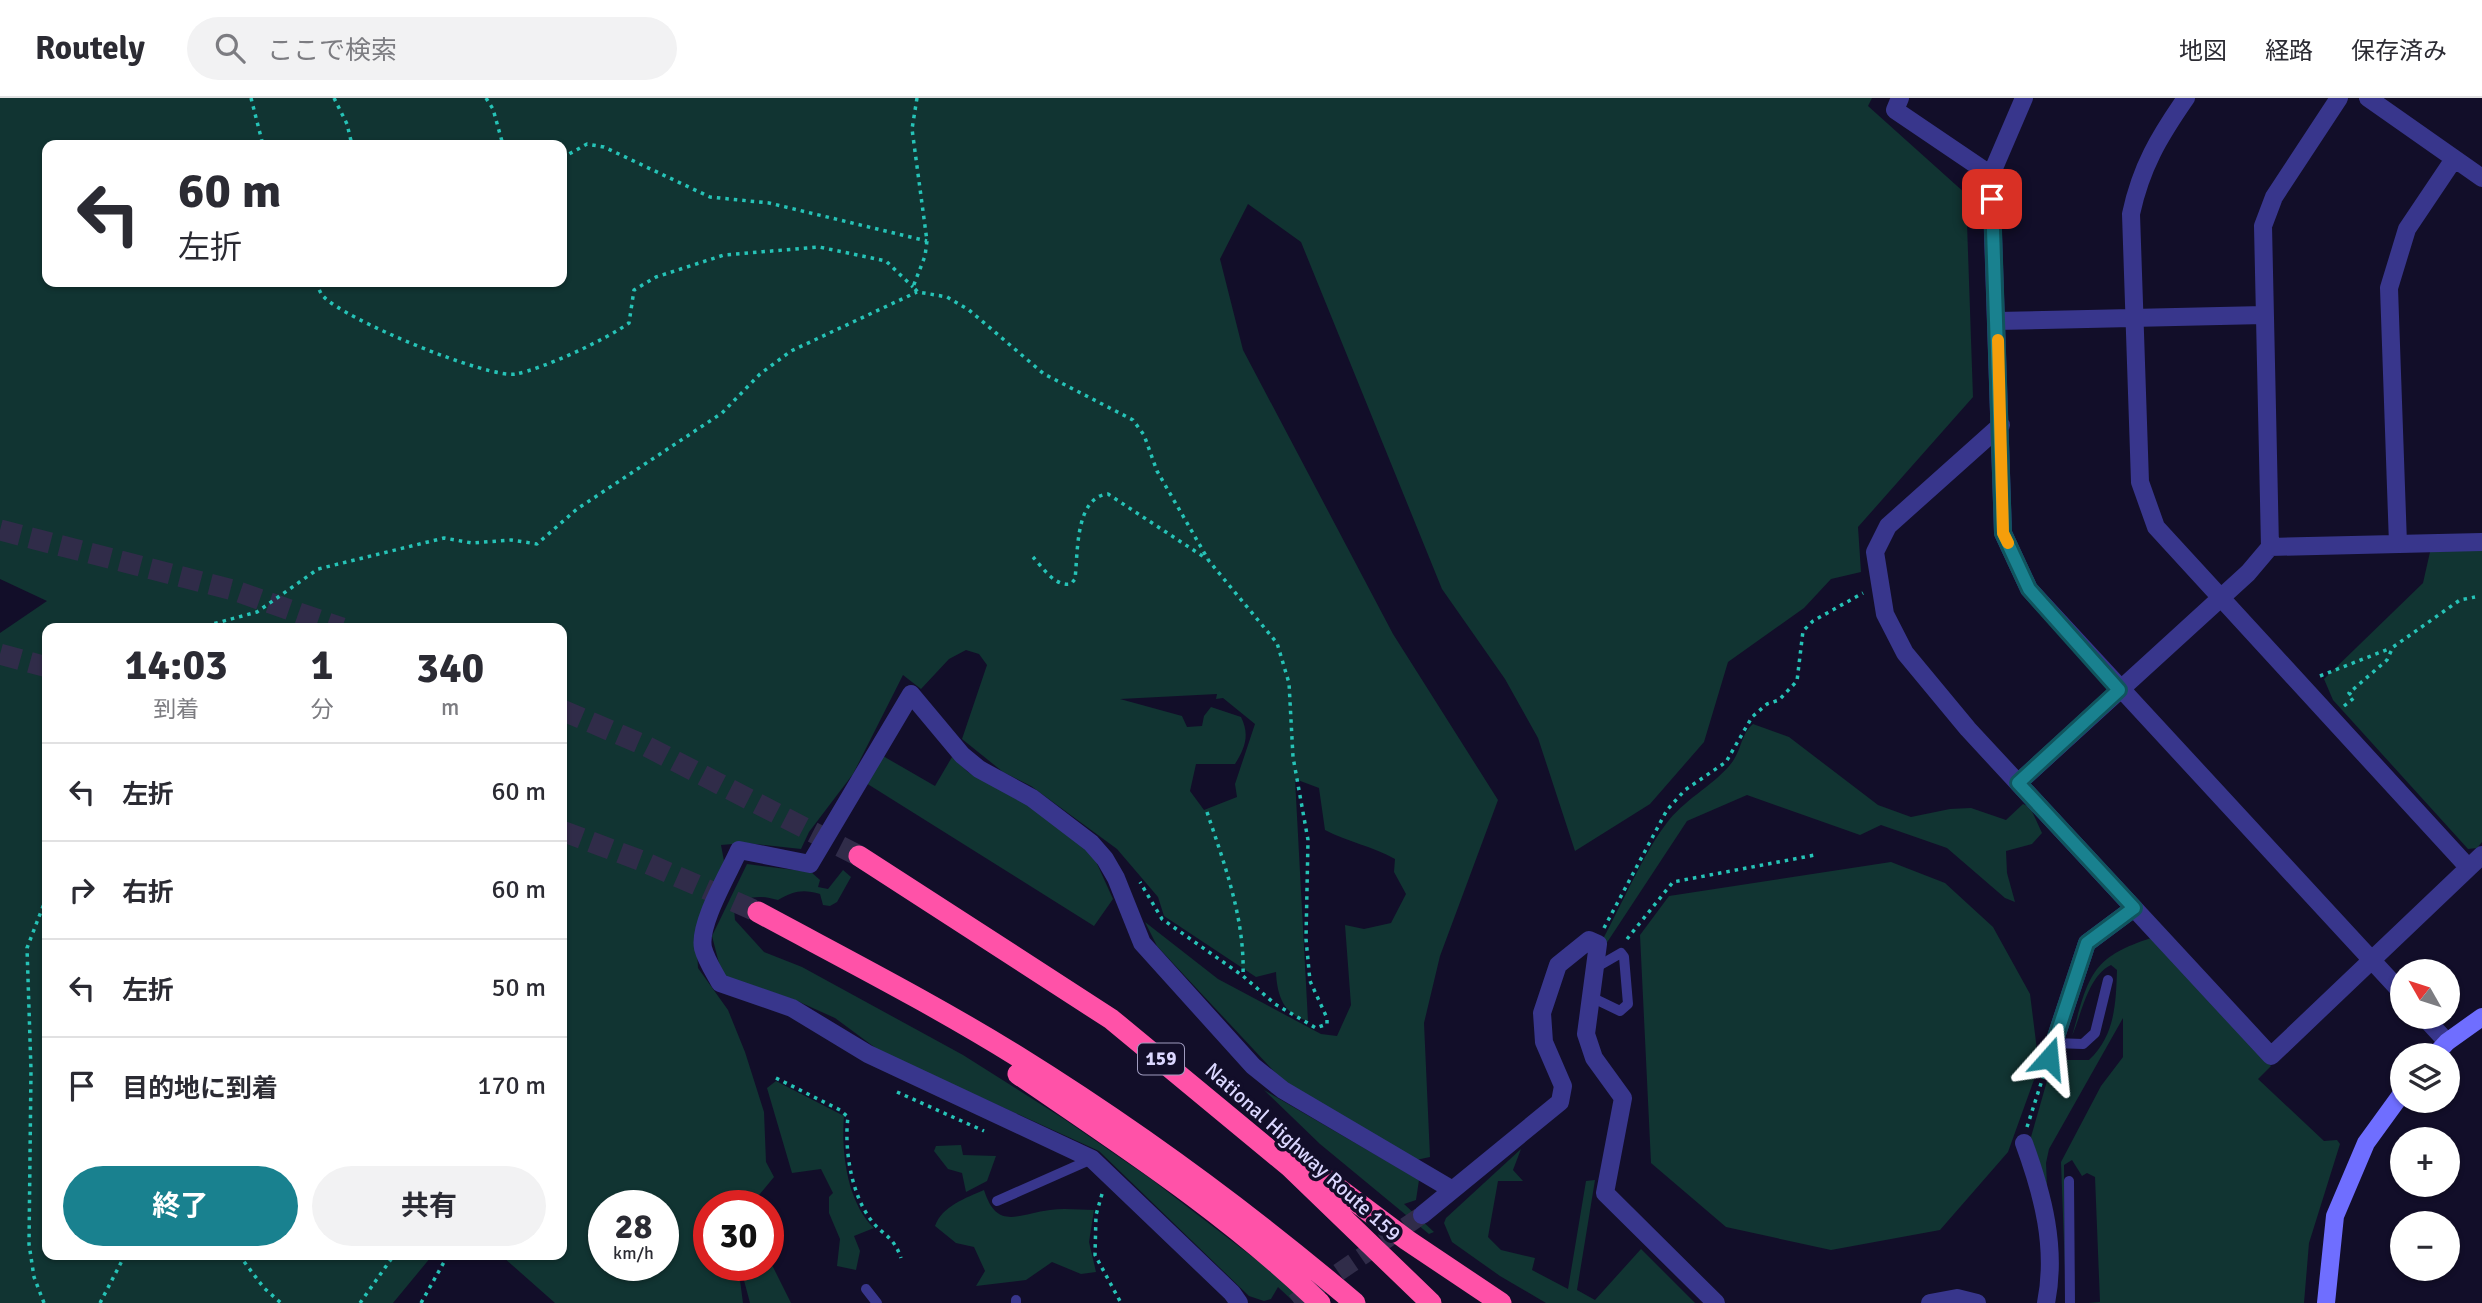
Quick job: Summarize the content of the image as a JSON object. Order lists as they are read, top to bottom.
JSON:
{
  "streets": {
    "highway": ["159", "National Highway Route 159"]
  },
  "crossings": [
    ["159", "National Highway Route 159"]
  ],
  "north": "top left",
  "page": {
    "header": "Routely",
    "search": "ここで検索",
    "nav": ["地図", "経路", "保存済み"],
    "turn": ["60 m", "左折"],
    "eta": [
      "14:03",
      "到着",
      "1",
      "分",
      "340",
      "m"
    ],
    "list": [
      {
        "name": "左折",
        "value": "60 m"
      },
      {
        "name": "右折",
        "value": "60 m"
      },
      {
        "name": "左折",
        "value": "50 m"
      },
      {
        "name": "目的地に到着",
        "value": "170 m"
      }
    ],
    "map_buttons": ["+", "−"],
    "buttons": ["終了", "共有"],
    "speed": "28 km/h",
    "limit": "30"
  }
}
